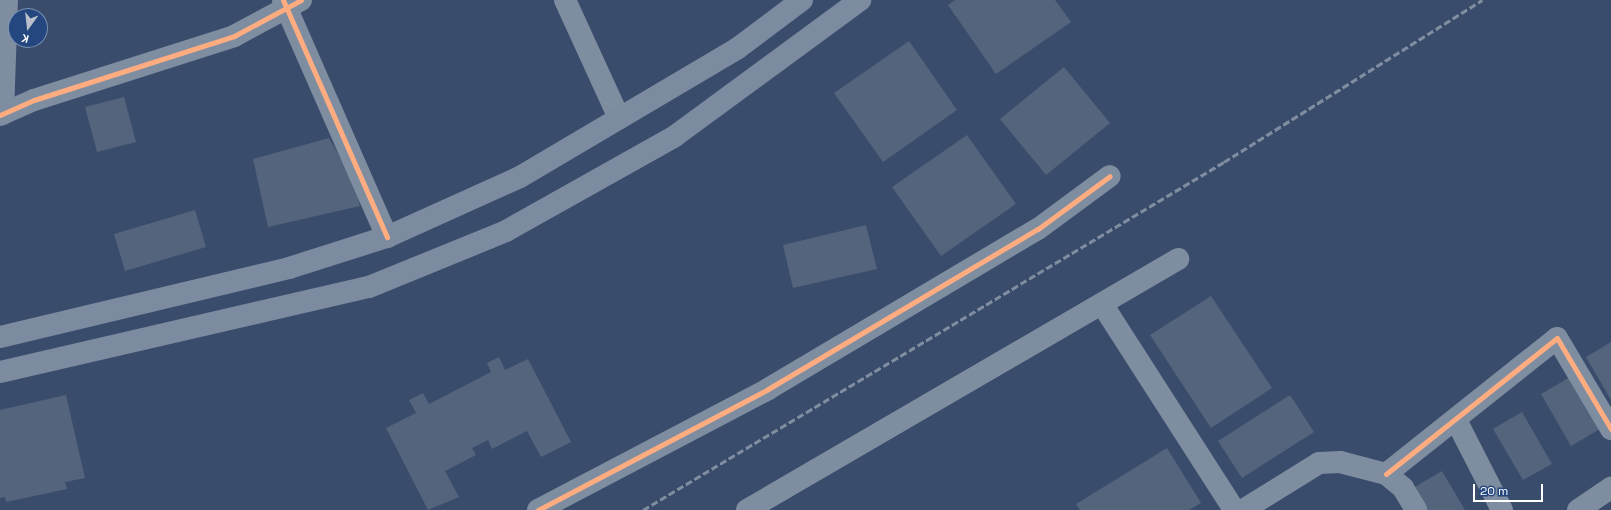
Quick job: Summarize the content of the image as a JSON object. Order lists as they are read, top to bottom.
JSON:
{
  "scale_bar": "20 m",
  "north": "bottom"
}
